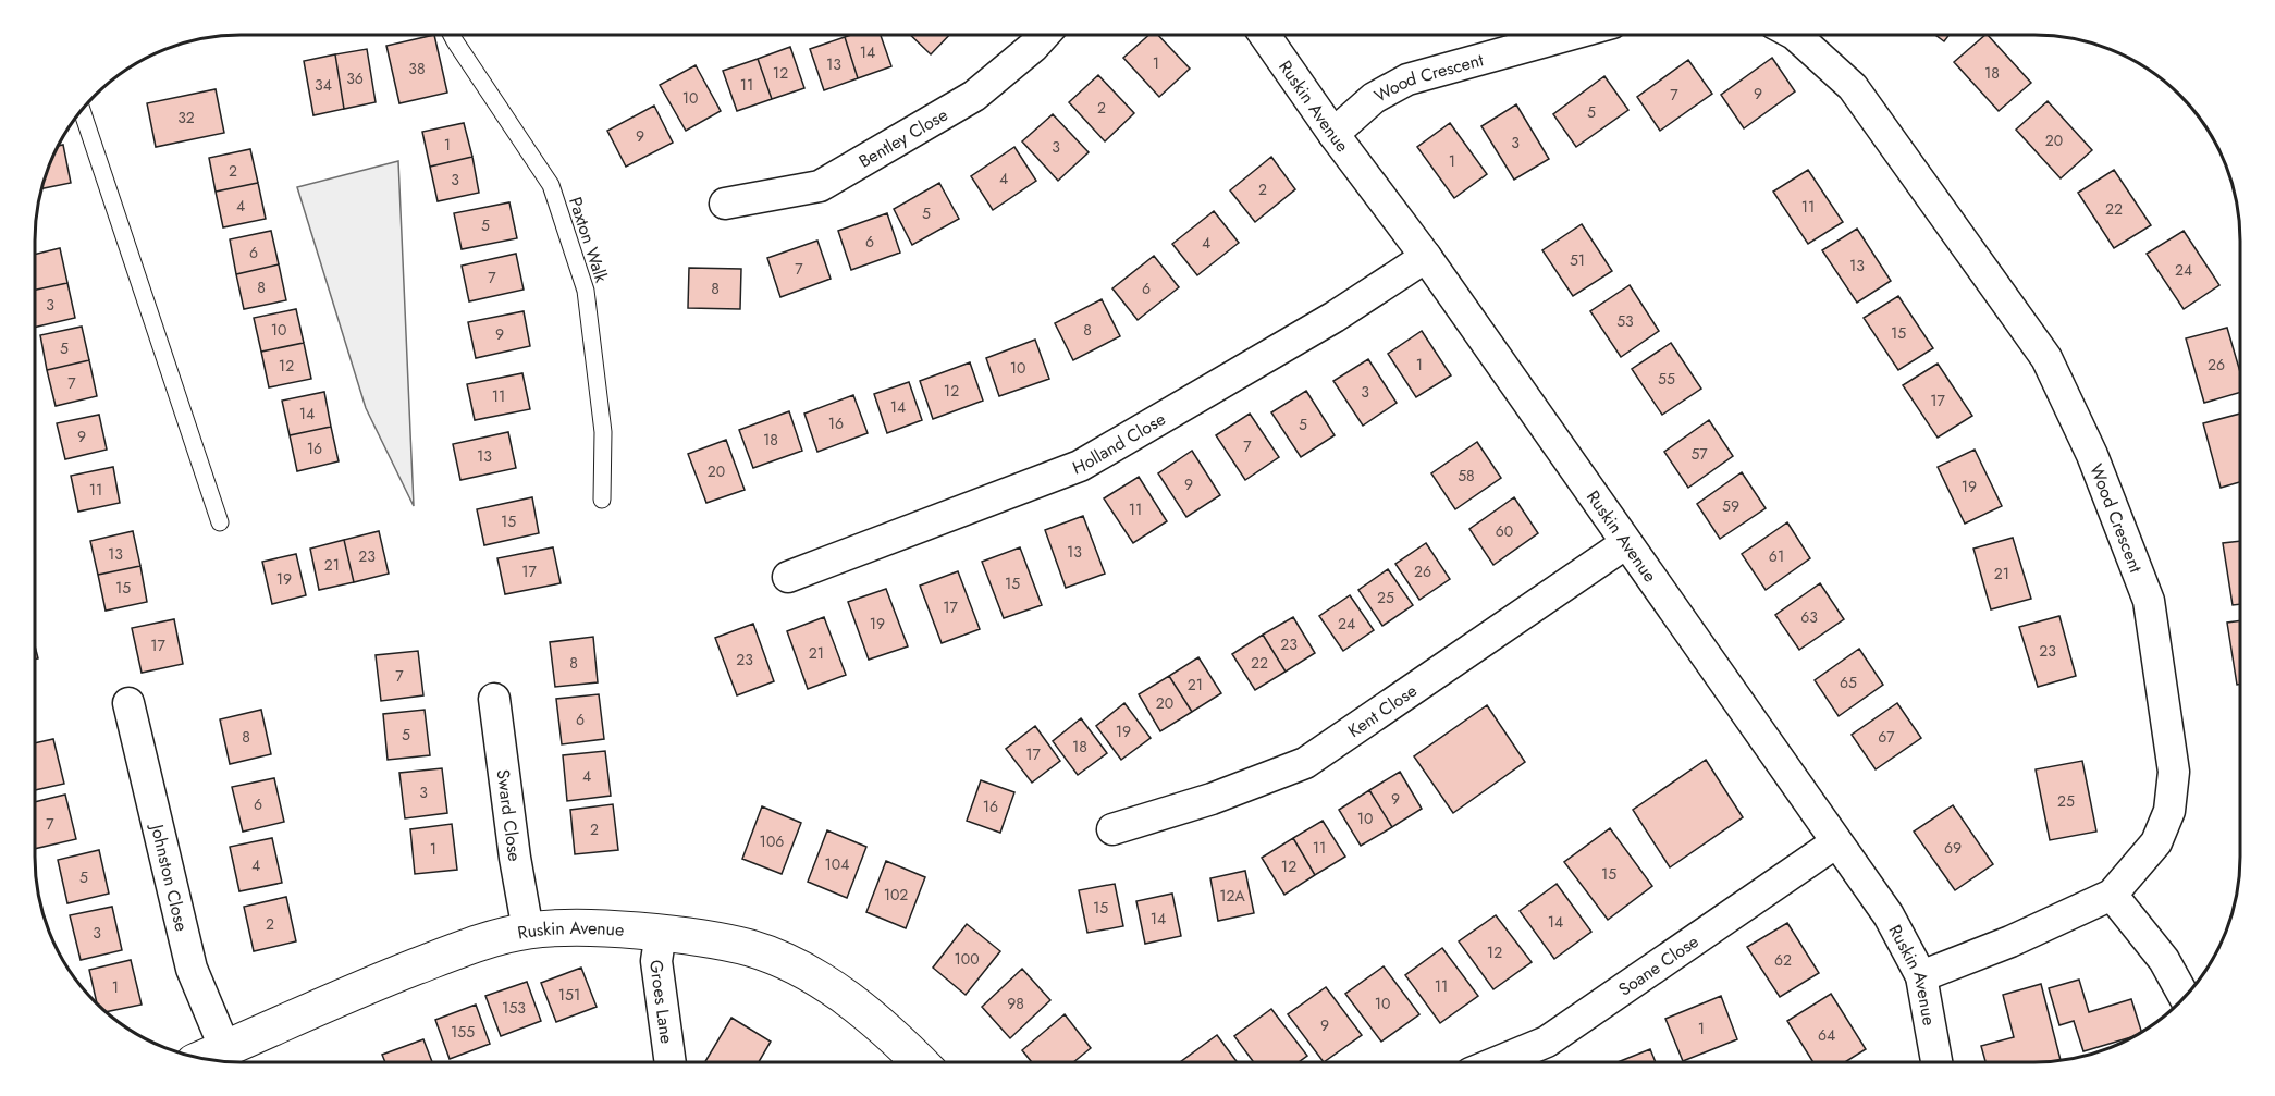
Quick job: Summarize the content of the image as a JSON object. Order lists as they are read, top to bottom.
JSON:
{
  "streets": {
    "street": [
      "Wood Crescent",
      "Ruskin Avenue",
      "Bentley Close",
      "Holland Close",
      "Kent Close",
      "Sward Close",
      "Johnston Close",
      "Soane Close",
      "Groes Lane"
    ],
    "lane": ["Paxton Walk"]
  },
  "crossings": [
    ["Wood Crescent", "Ruskin Avenue"],
    ["Ruskin Avenue", "Holland Close"],
    ["Ruskin Avenue", "Kent Close"],
    ["Ruskin Avenue", "Sward Close"],
    ["Ruskin Avenue", "Johnston Close"],
    ["Ruskin Avenue", "Soane Close"],
    ["Ruskin Avenue", "Groes Lane"]
  ],
  "house_numbers": [
    "14",
    "1",
    "13",
    "38",
    "12",
    "18",
    "36",
    "34",
    "11",
    "9",
    "7",
    "10",
    "2",
    "5",
    "32",
    "9",
    "20",
    "3",
    "1",
    "3",
    "1",
    "2",
    "4",
    "3",
    "2",
    "4",
    "11",
    "22",
    "5",
    "5",
    "6",
    "4",
    "6",
    "51",
    "13",
    "7",
    "24",
    "7",
    "8",
    "8",
    "6",
    "3",
    "53",
    "10",
    "8",
    "15",
    "9",
    "5",
    "1",
    "26",
    "12",
    "10",
    "55",
    "7",
    "12",
    "3",
    "11",
    "17",
    "14",
    "14",
    "16",
    "5",
    "9",
    "18",
    "7",
    "16",
    "57",
    "13",
    "20",
    "58",
    "9",
    "19",
    "11",
    "59",
    "11",
    "15",
    "60",
    "13",
    "13",
    "23",
    "61",
    "21",
    "17",
    "26",
    "21",
    "19",
    "15",
    "15",
    "25",
    "17",
    "63",
    "19",
    "24",
    "23",
    "17",
    "23",
    "21",
    "23",
    "8",
    "22",
    "7",
    "65",
    "21",
    "20",
    "6",
    "19",
    "5",
    "8",
    "67",
    "18",
    "17",
    "4",
    "3",
    "9",
    "25",
    "6",
    "16",
    "10",
    "7",
    "2",
    "106",
    "11",
    "69",
    "1",
    "104",
    "4",
    "12",
    "15",
    "5",
    "102",
    "12A",
    "15",
    "14",
    "14",
    "2",
    "3",
    "12",
    "100",
    "62",
    "11",
    "1",
    "151",
    "98",
    "10",
    "153",
    "9",
    "1",
    "155",
    "64"
  ]
}
